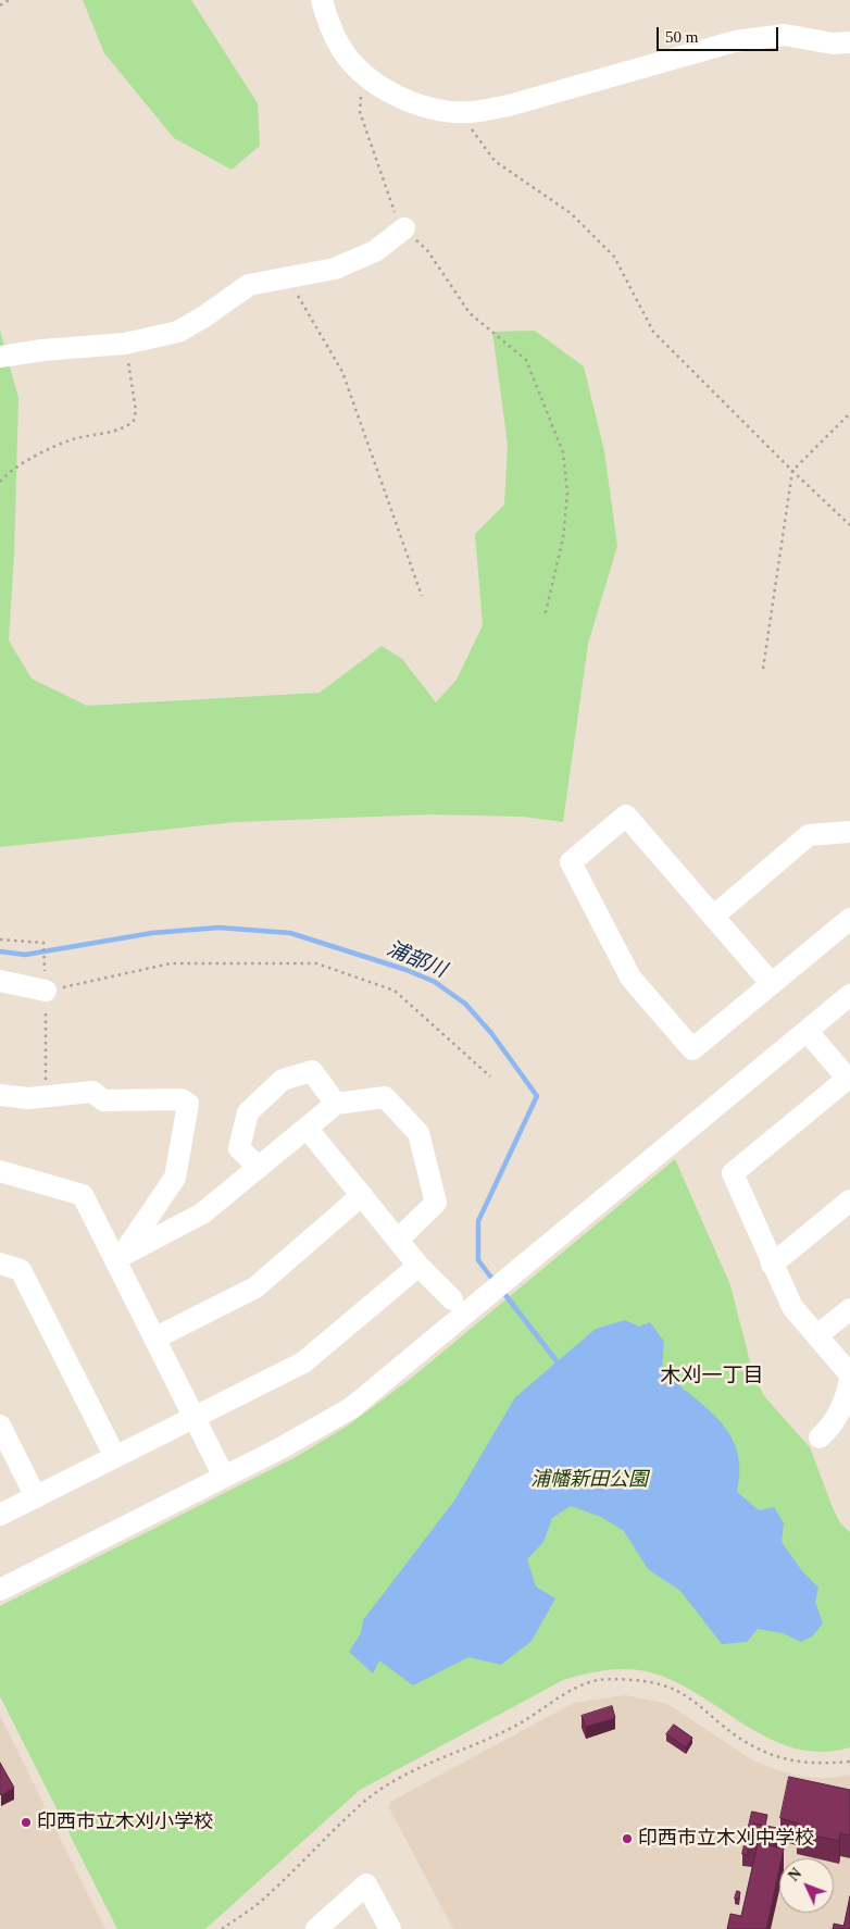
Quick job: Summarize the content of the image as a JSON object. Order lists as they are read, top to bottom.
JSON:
{
  "districts": ["木刈一丁目"],
  "water": ["浦部川"],
  "parks": ["浦幡新田公園"],
  "places": ["印西市立木刈小学校", "印西市立木刈中学校"],
  "scale_bar": "50 m",
  "north": "top left"
}
